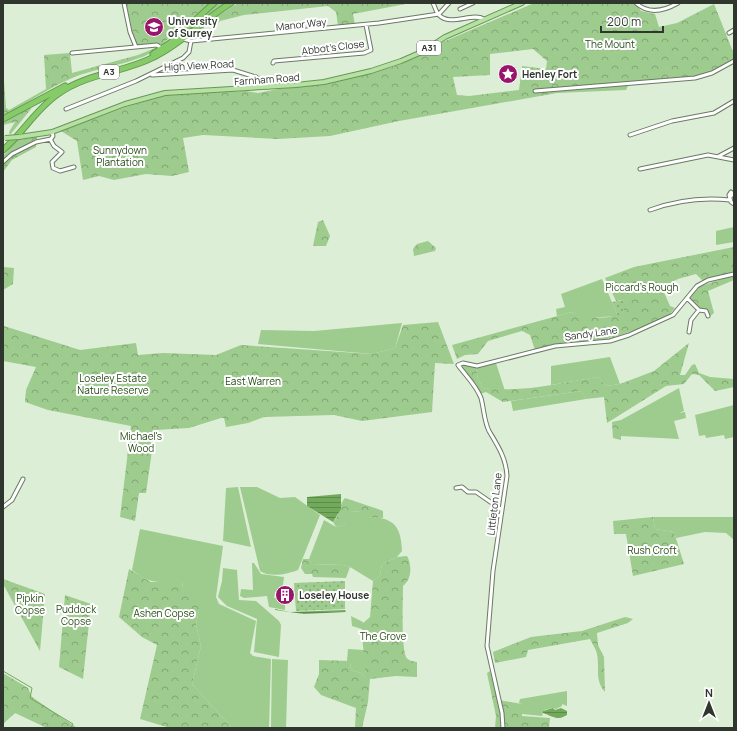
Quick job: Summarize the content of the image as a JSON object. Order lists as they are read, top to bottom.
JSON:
{
  "streets": {
    "highway": ["A3"],
    "main road": ["A31", "Farnham Road"],
    "street": [
      "Manor Way",
      "Abbot's Close",
      "High View Road",
      "Sandy Lane",
      "Littleton Lane"
    ]
  },
  "crossings": [
    ["Manor Way", "Abbot's Close"],
    ["Manor Way", "High View Road"],
    ["Manor Way", "A3"],
    ["High View Road", "Farnham Road"],
    ["Sandy Lane", "Littleton Lane"]
  ],
  "parks": [
    "The Mount",
    "Sunnydown Plantation",
    "Piccard's Rough",
    "Loseley Estate Nature Reserve",
    "East Warren",
    "Michael's Wood",
    "Rush Croft",
    "Pipkin Copse",
    "Puddock Copse",
    "Ashen Copse",
    "The Grove"
  ],
  "places": {
    "school or university": ["University of Surrey"],
    "place": ["Henley Fort"],
    "building": ["Loseley House"]
  },
  "scale_bar": "200 m",
  "north": "top"
}
